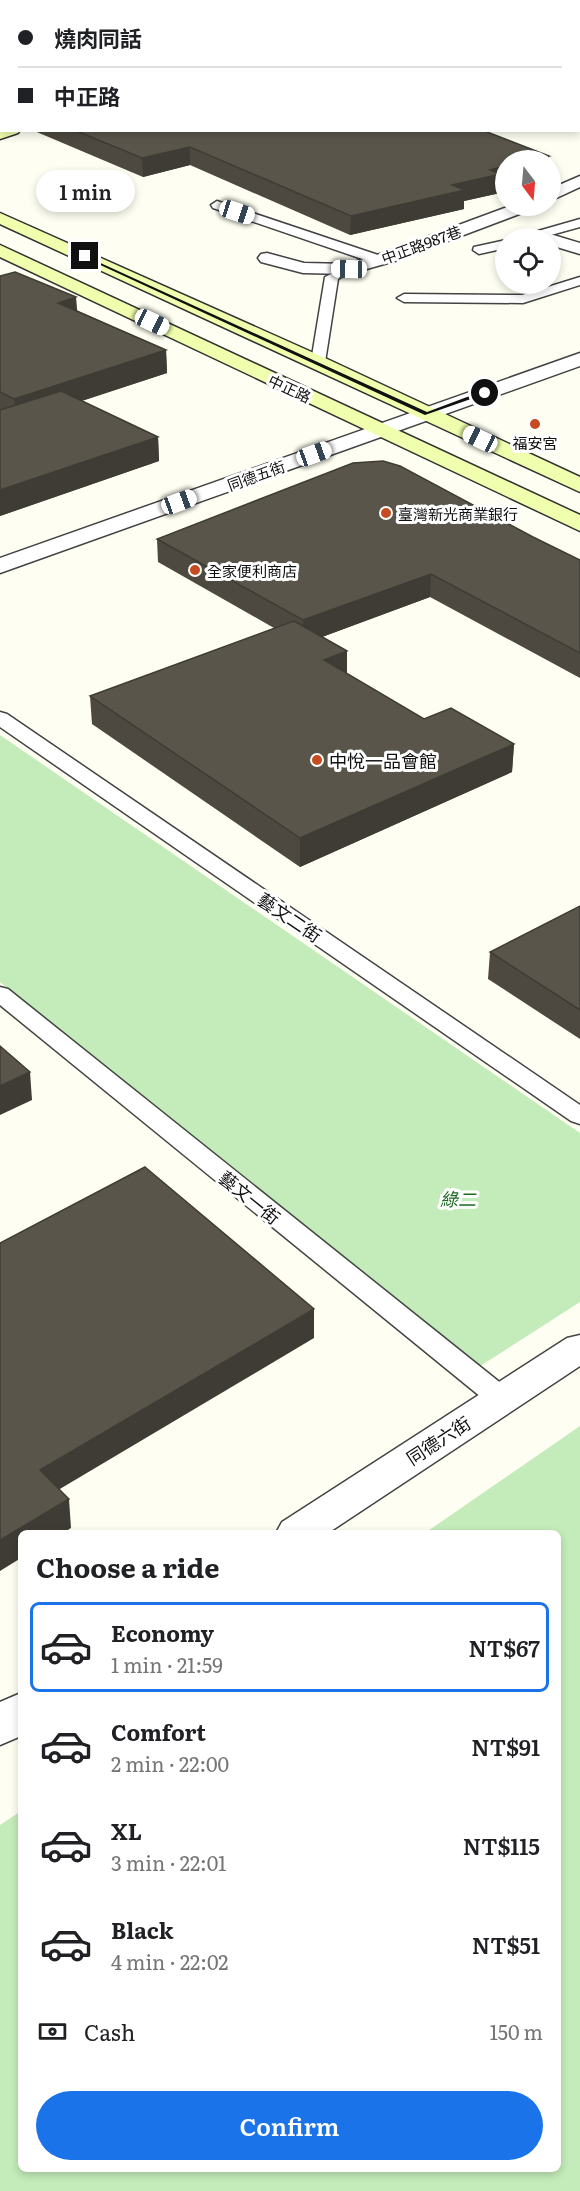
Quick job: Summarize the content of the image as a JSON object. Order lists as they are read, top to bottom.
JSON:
{
  "streets": {
    "street": [
      "中正路987巷",
      "中正路",
      "同德五街",
      "同德六街"
    ],
    "lane": ["藝文二街", "藝文一街"]
  },
  "crossings": [
    ["中正路987巷", "中正路"],
    ["中正路", "同德五街"],
    ["藝文一街", "同德六街"]
  ],
  "parks": ["綠二"],
  "places": [
    "福安宮",
    "臺灣新光商業銀行",
    "全家便利商店",
    "中悅一品會館"
  ],
  "north": "bottom",
  "page": {
    "banner": ["燒肉同話", "中正路"],
    "bubble": "1 min",
    "heading": "Choose a ride",
    "list": [
      {
        "name": "Economy",
        "note": "1 min · 21:59",
        "value": "NT$67"
      },
      {
        "name": "Comfort",
        "note": "2 min · 22:00",
        "value": "NT$91"
      },
      {
        "name": "XL",
        "note": "3 min · 22:01",
        "value": "NT$115"
      },
      {
        "name": "Black",
        "note": "4 min · 22:02",
        "value": "NT$51"
      }
    ],
    "pay": ["Cash", "150 m"],
    "buttons": "Confirm"
  }
}
